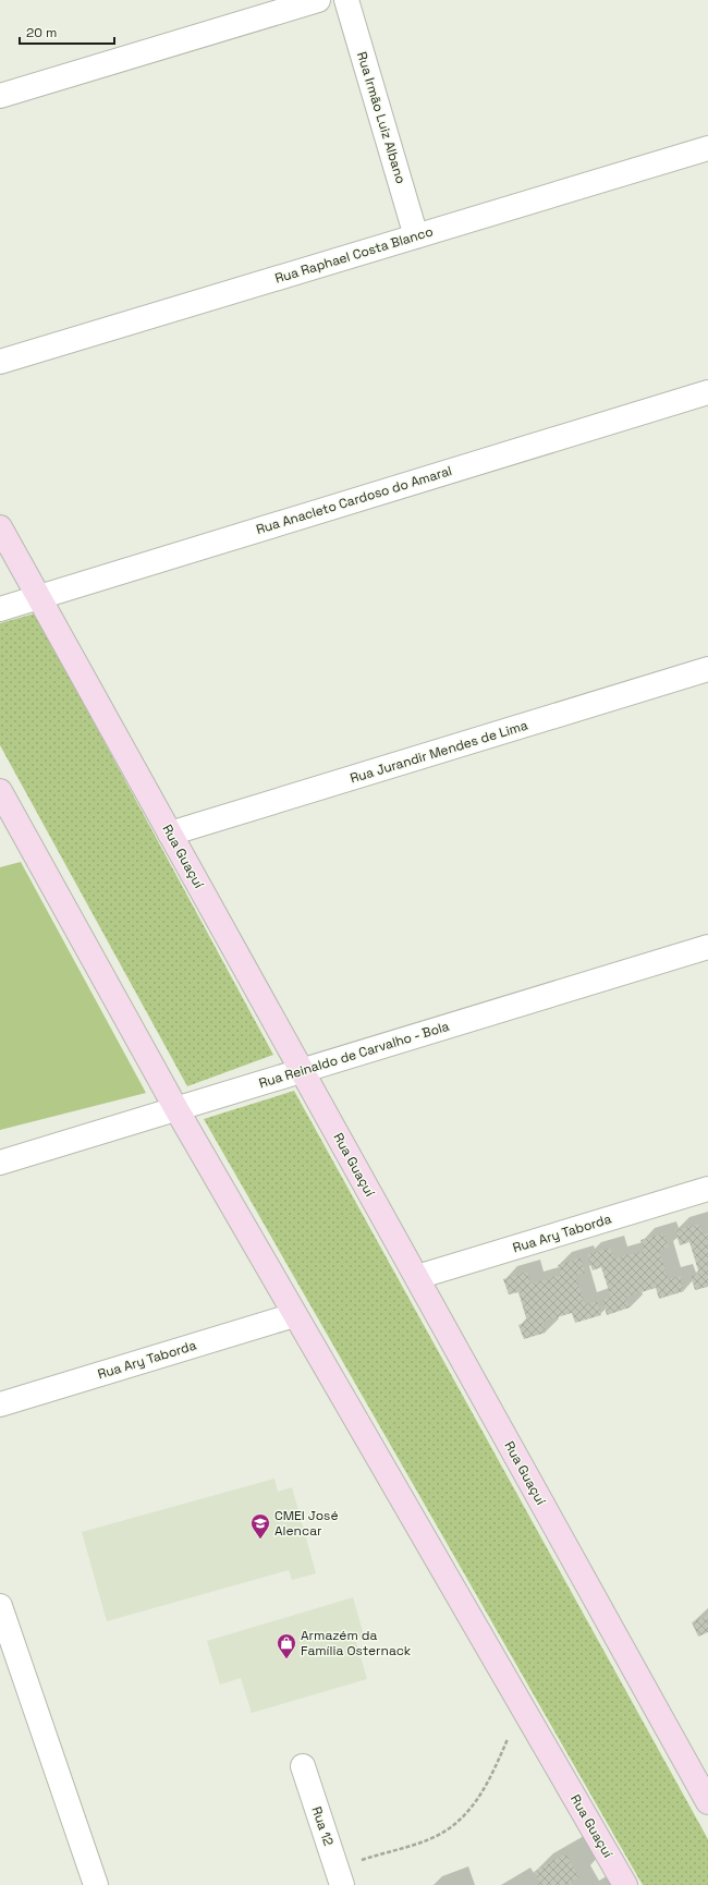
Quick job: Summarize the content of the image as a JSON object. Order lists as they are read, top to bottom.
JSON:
{
  "streets": {
    "street": [
      "Rua Irmão Luiz Albano",
      "Rua Raphael Costa Blanco",
      "Rua Anacleto Cardoso do Amaral",
      "Rua Jurandir Mendes de Lima",
      "Rua Guaçuí",
      "Rua Reinaldo de Carvalho - Bola",
      "Rua Ary Taborda",
      "Rua 12"
    ]
  },
  "crossings": [
    ["Rua Irmão Luiz Albano", "Rua Raphael Costa Blanco"],
    ["Rua Anacleto Cardoso do Amaral", "Rua Guaçuí"],
    ["Rua Jurandir Mendes de Lima", "Rua Guaçuí"],
    ["Rua Guaçuí", "Rua Reinaldo de Carvalho - Bola"],
    ["Rua Guaçuí", "Rua Ary Taborda"]
  ],
  "places": {
    "school or university": ["CMEI José Alencar"],
    "shop": ["Armazém da Família Osternack"]
  },
  "scale_bar": "20 m"
}
